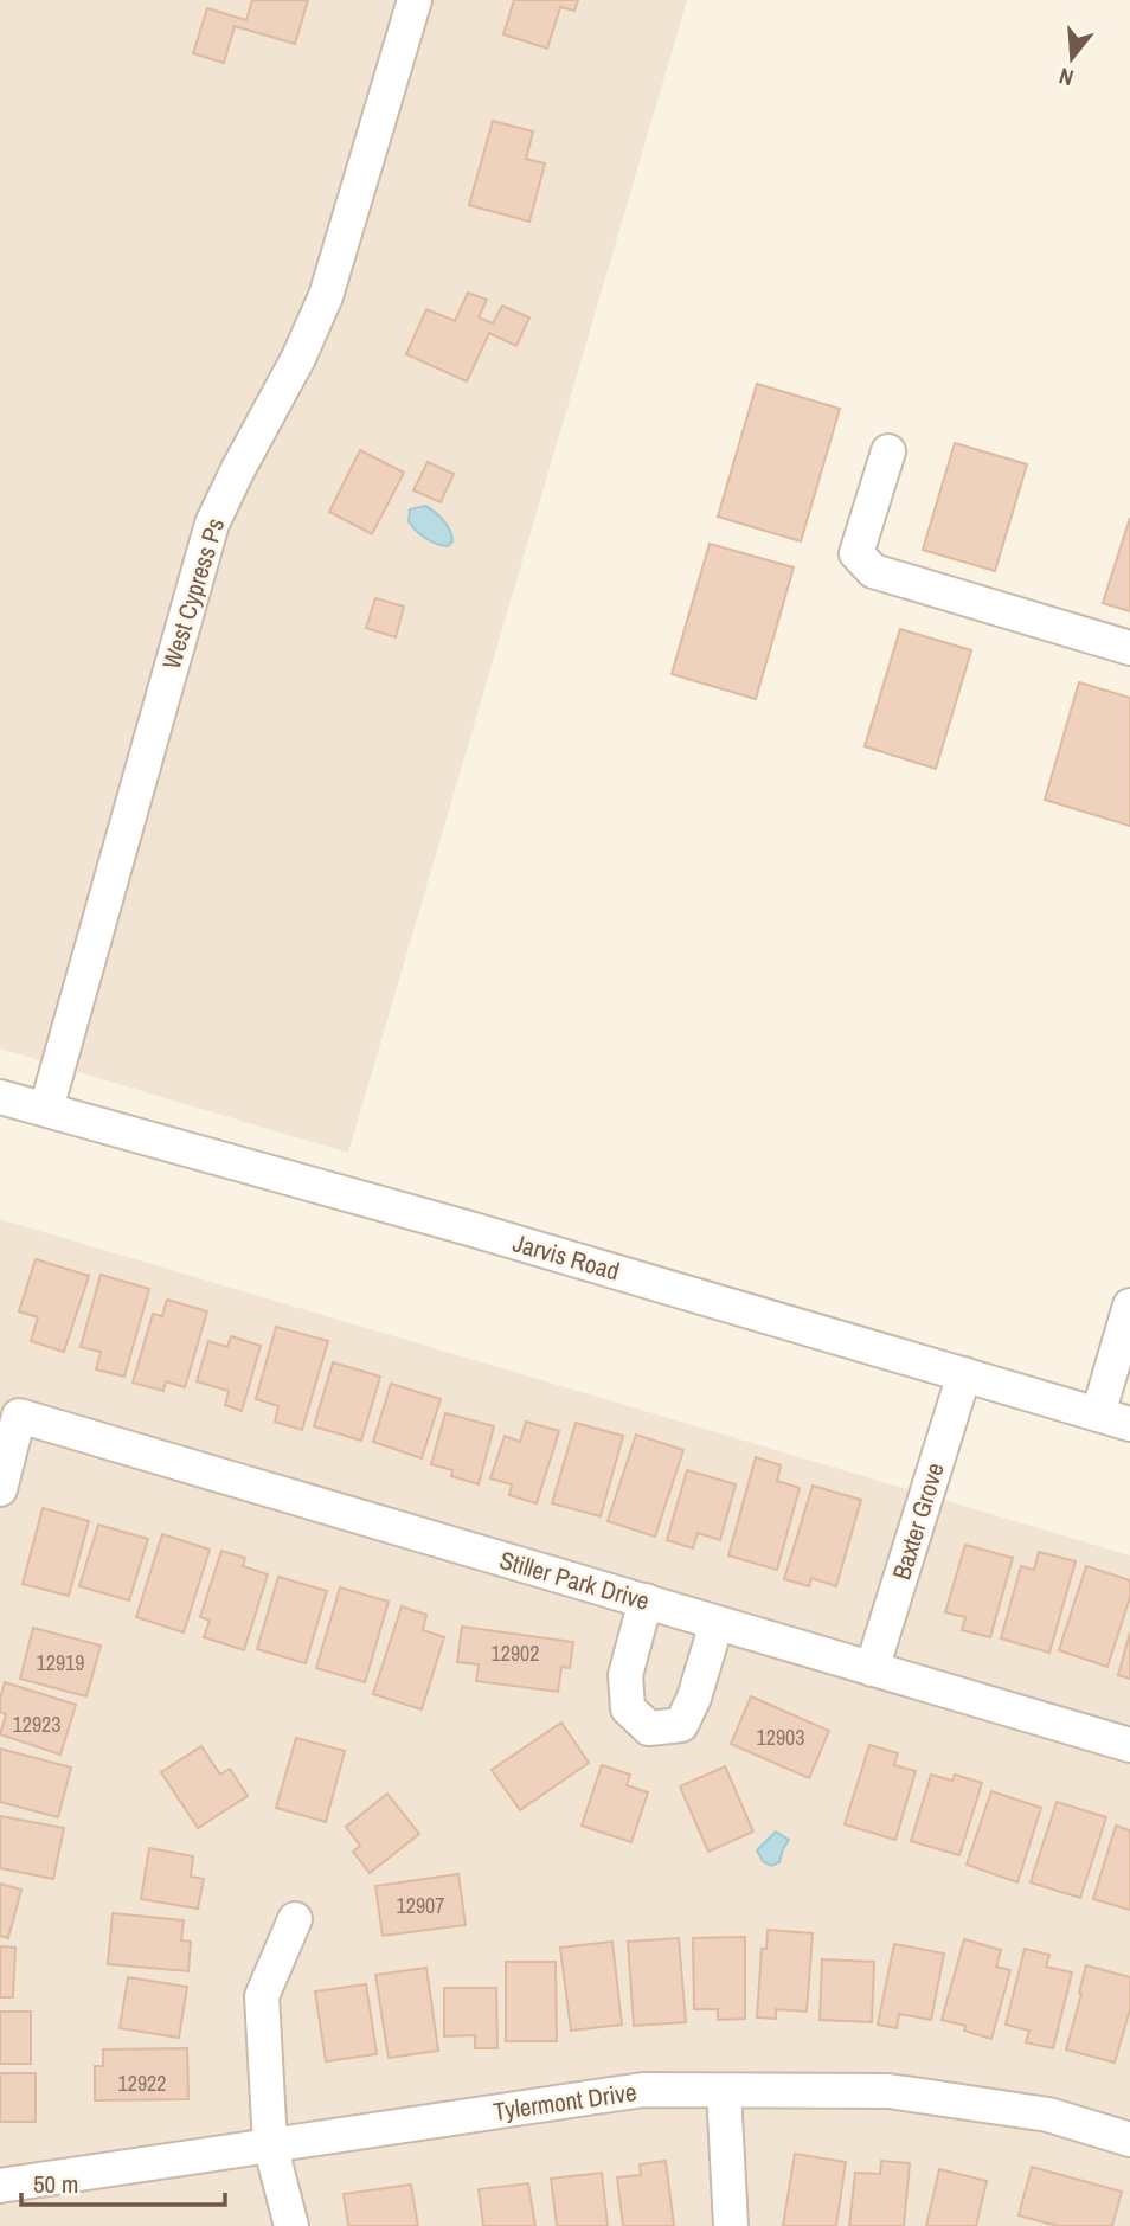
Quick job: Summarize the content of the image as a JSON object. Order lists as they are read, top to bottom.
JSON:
{
  "streets": {
    "street": [
      "West Cypress Ps",
      "Jarvis Road",
      "Baxter Grove",
      "Stiller Park Drive",
      "Tylermont Drive"
    ]
  },
  "crossings": [
    ["West Cypress Ps", "Jarvis Road"],
    ["Jarvis Road", "Baxter Grove"],
    ["Baxter Grove", "Stiller Park Drive"]
  ],
  "house_numbers": [
    "12902",
    "12919",
    "12923",
    "12903",
    "12907",
    "12922"
  ],
  "scale_bar": "50 m",
  "north": "bottom"
}
